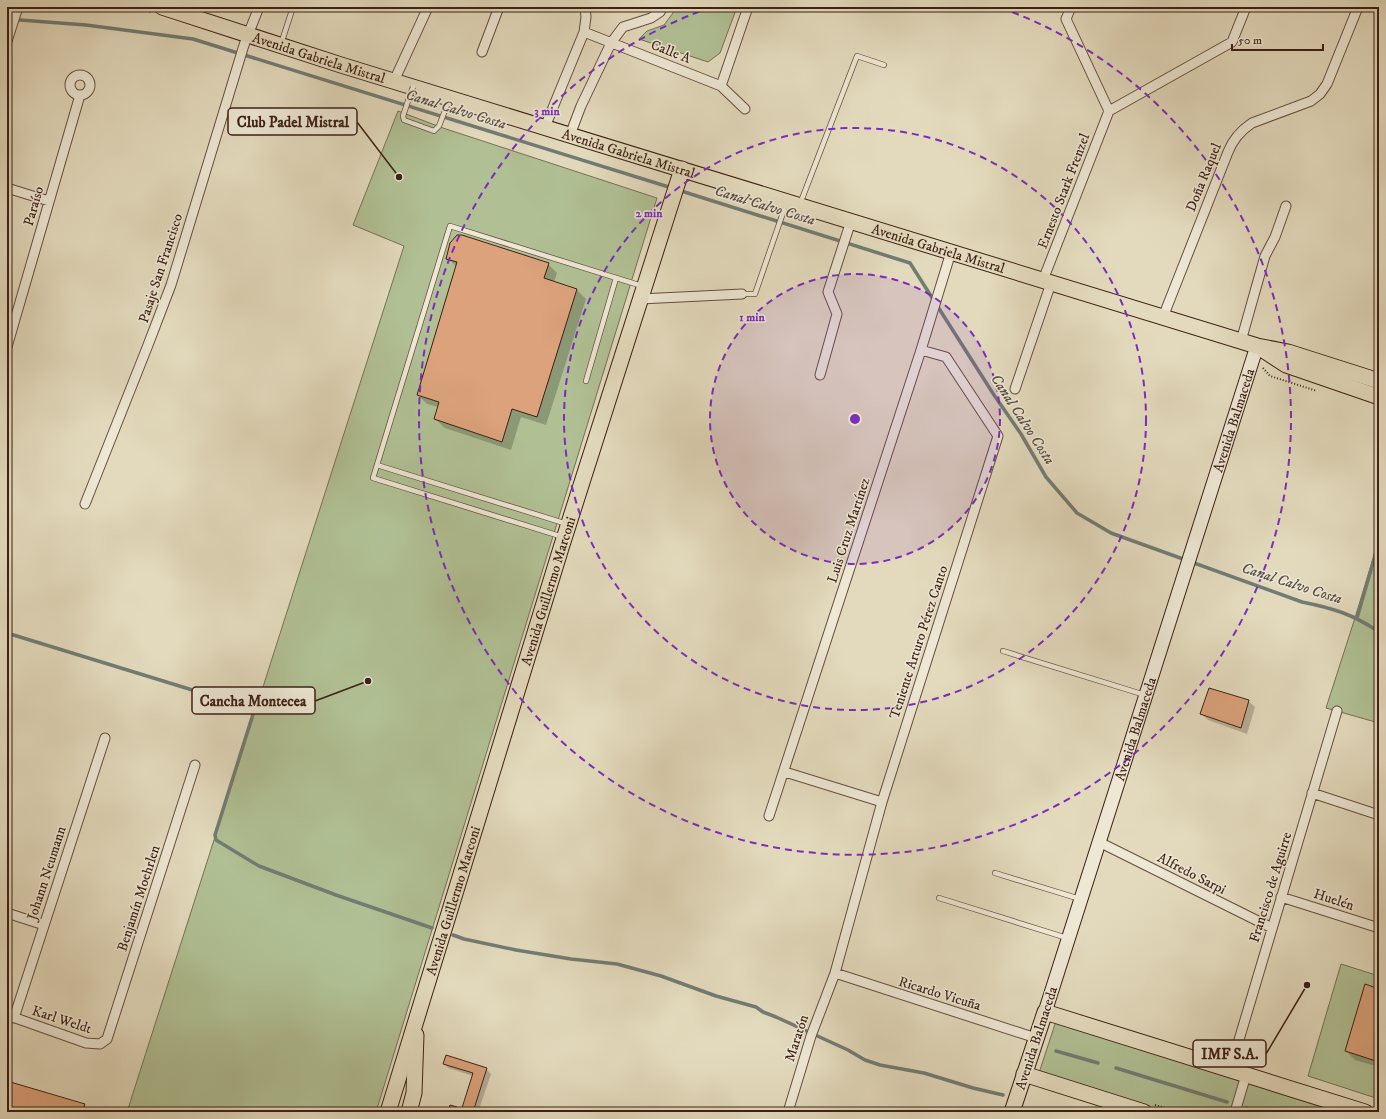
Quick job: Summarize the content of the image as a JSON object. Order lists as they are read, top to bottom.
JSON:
{
  "streets": {
    "main road": ["Avenida Gabriela Mistral", "Avenida Balmaceda", "Avenida Guillermo Marconi"],
    "street": [
      "Calle A",
      "Doña Raquel",
      "Ernesto Stark Frenzel",
      "Paraíso",
      "Pasaje San Francisco",
      "Luis Cruz Martínez",
      "Teniente Arturo Pérez Canto",
      "Johann Neumann",
      "Alfredo Sarpi",
      "Francisco de Aguirre",
      "Benjamín Moehrlen",
      "Huelén",
      "Ricardo Vicuña",
      "Karl Weldt",
      "Maratón"
    ]
  },
  "crossings": [
    ["Calle A", "Avenida Gabriela Mistral"],
    ["Avenida Gabriela Mistral", "Doña Raquel"],
    ["Avenida Gabriela Mistral", "Ernesto Stark Frenzel"],
    ["Avenida Gabriela Mistral", "Pasaje San Francisco"],
    ["Avenida Gabriela Mistral", "Avenida Balmaceda"],
    ["Avenida Gabriela Mistral", "Luis Cruz Martínez"],
    ["Avenida Gabriela Mistral", "Avenida Guillermo Marconi"],
    ["Avenida Balmaceda", "Alfredo Sarpi"],
    ["Avenida Balmaceda", "Ricardo Vicuña"],
    ["Luis Cruz Martínez", "Teniente Arturo Pérez Canto"],
    ["Teniente Arturo Pérez Canto", "Ricardo Vicuña"],
    ["Teniente Arturo Pérez Canto", "Maratón"],
    ["Johann Neumann", "Karl Weldt"],
    ["Alfredo Sarpi", "Francisco de Aguirre"],
    ["Francisco de Aguirre", "Huelén"],
    ["Benjamín Moehrlen", "Karl Weldt"],
    ["Ricardo Vicuña", "Maratón"]
  ],
  "water": ["Canal Calvo Costa"],
  "places": ["Club Padel Mistral", "Cancha Montecea", "IMF S.A."],
  "scale_bar": "50 m",
  "rings": ["3 min", "2 min", "1 min"]
}
